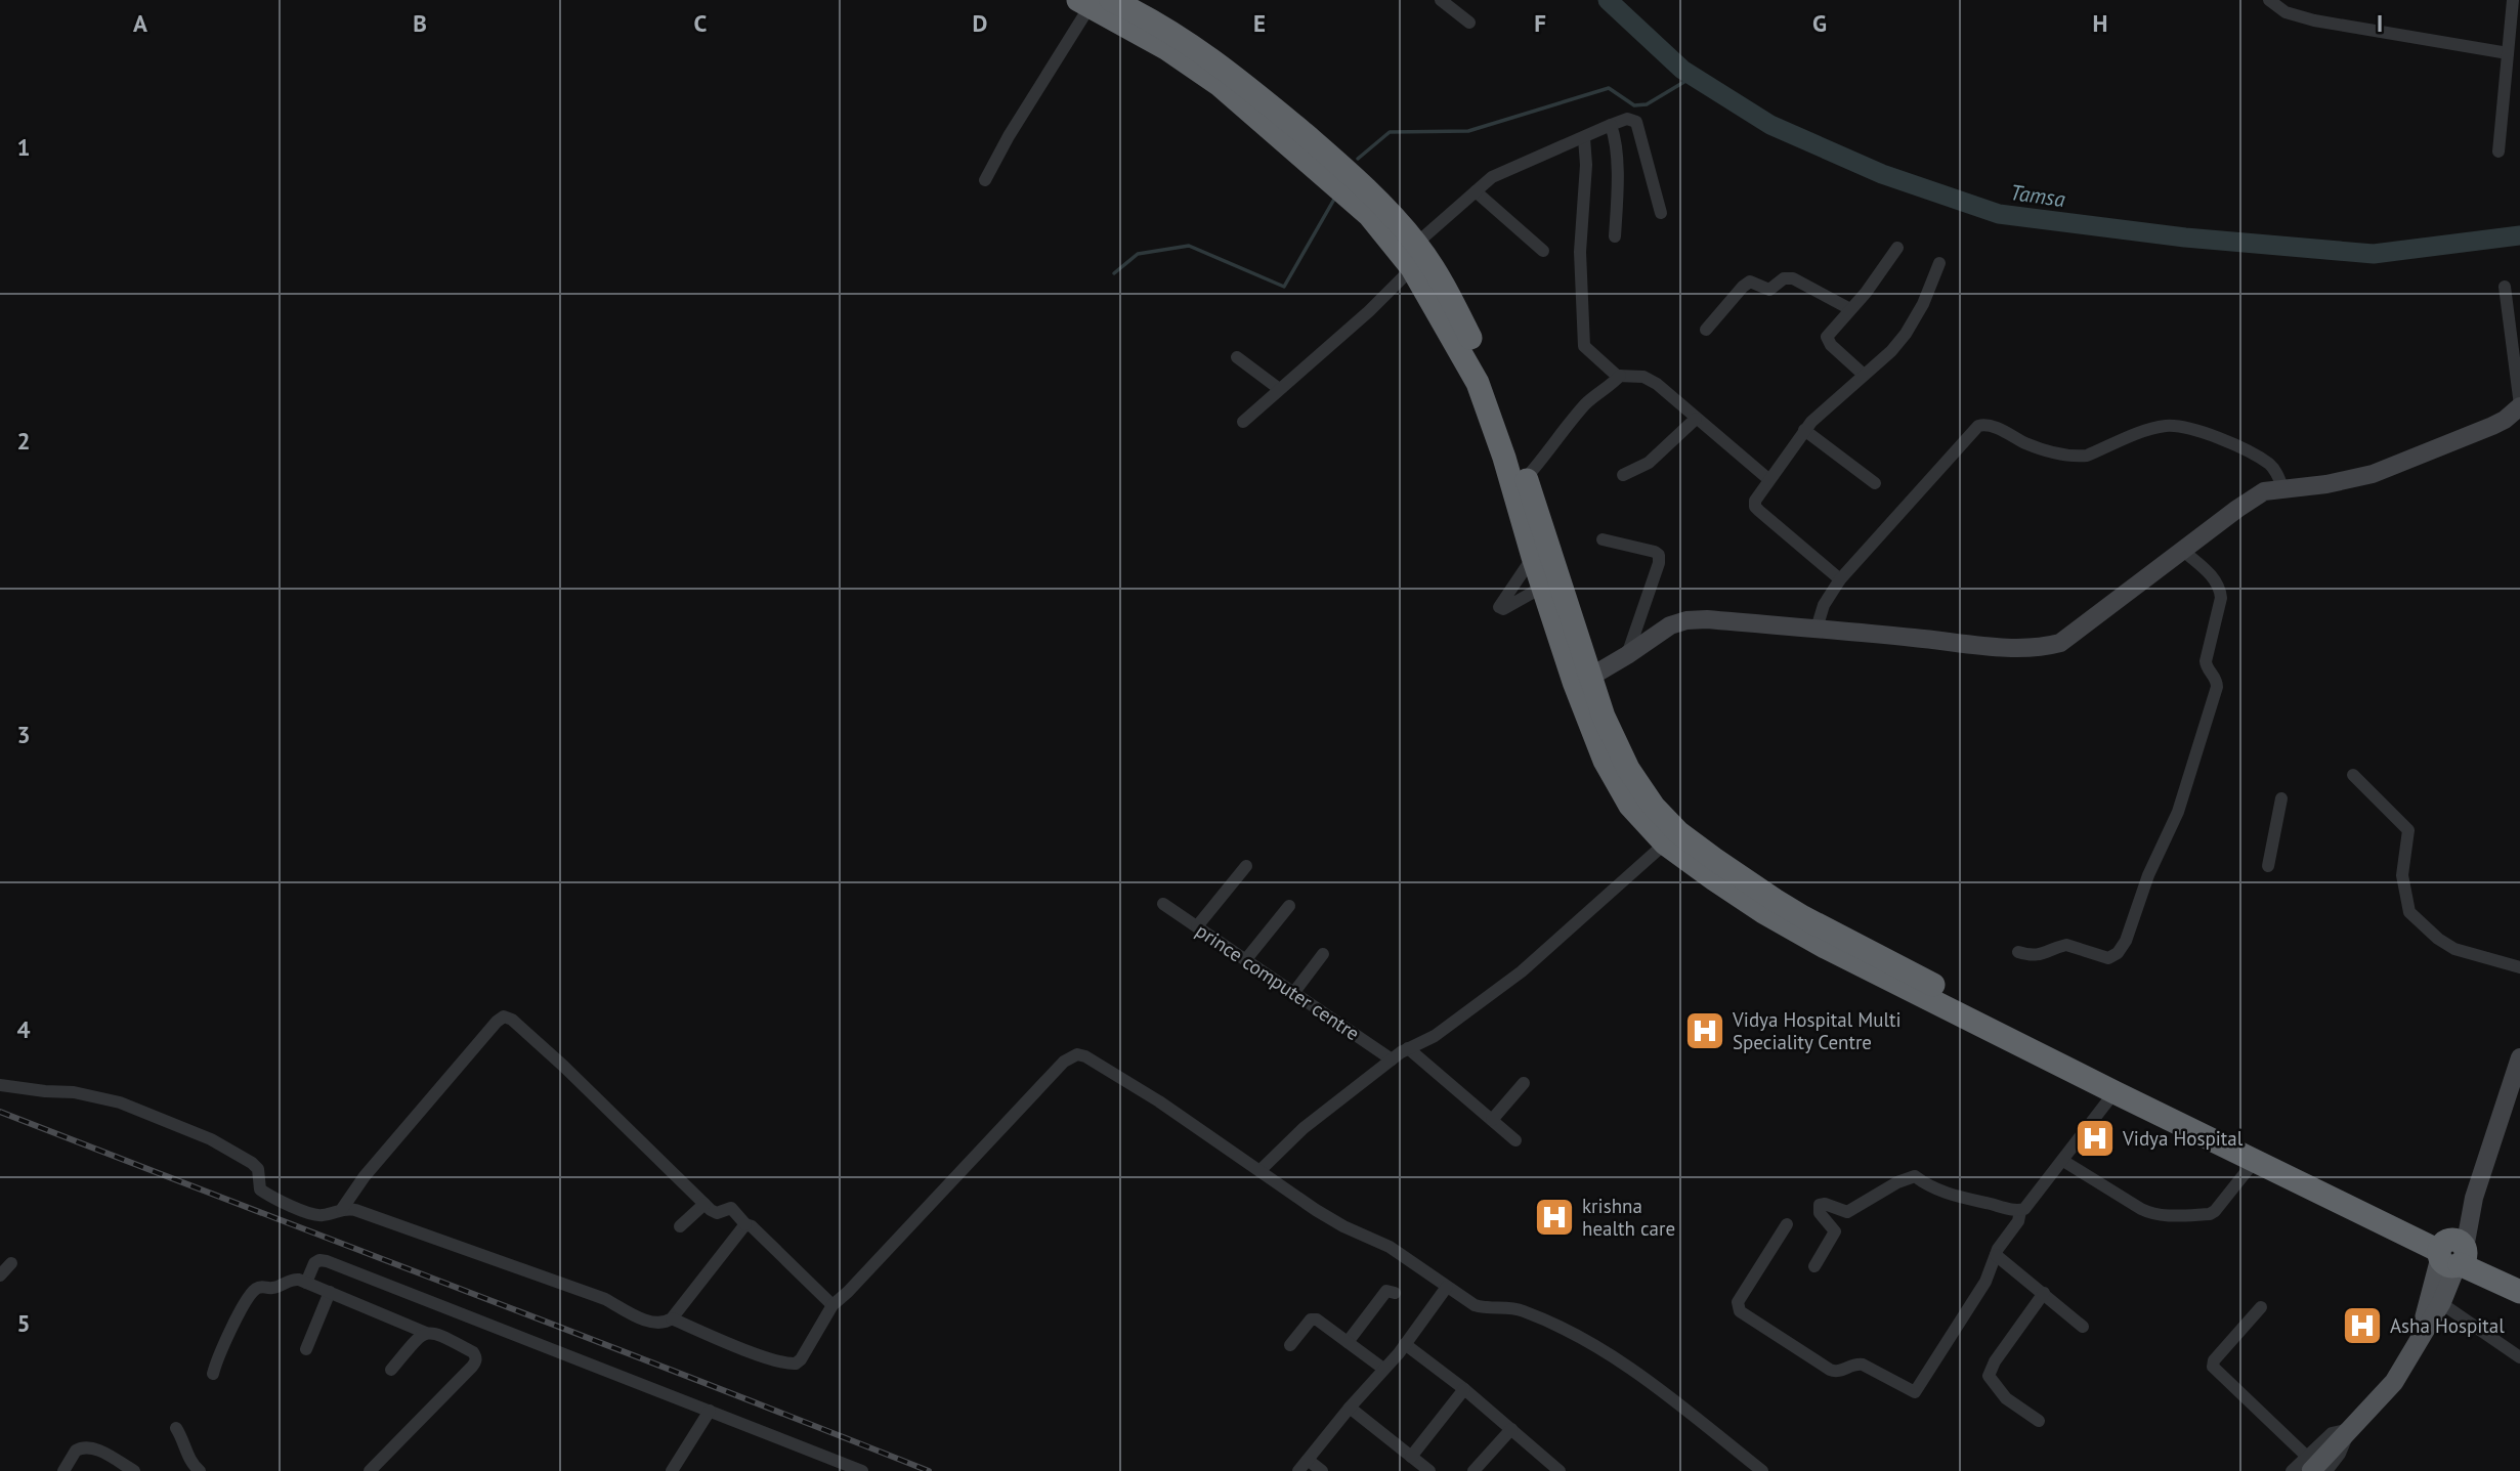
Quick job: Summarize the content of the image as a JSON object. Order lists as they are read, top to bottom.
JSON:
{
  "streets": {
    "street": ["prince computer centre"]
  },
  "water": ["Tamsa"],
  "places": {
    "hospital": [
      "Vidya Hospital Multi Speciality Centre",
      "Vidya Hospital",
      "krishna health care",
      "Asha Hospital"
    ]
  },
  "grid": {
    "columns": [
      "A",
      "B",
      "C",
      "D",
      "E",
      "F",
      "G",
      "H",
      "I"
    ],
    "rows": [
      "1",
      "2",
      "3",
      "4",
      "5"
    ]
  }
}
